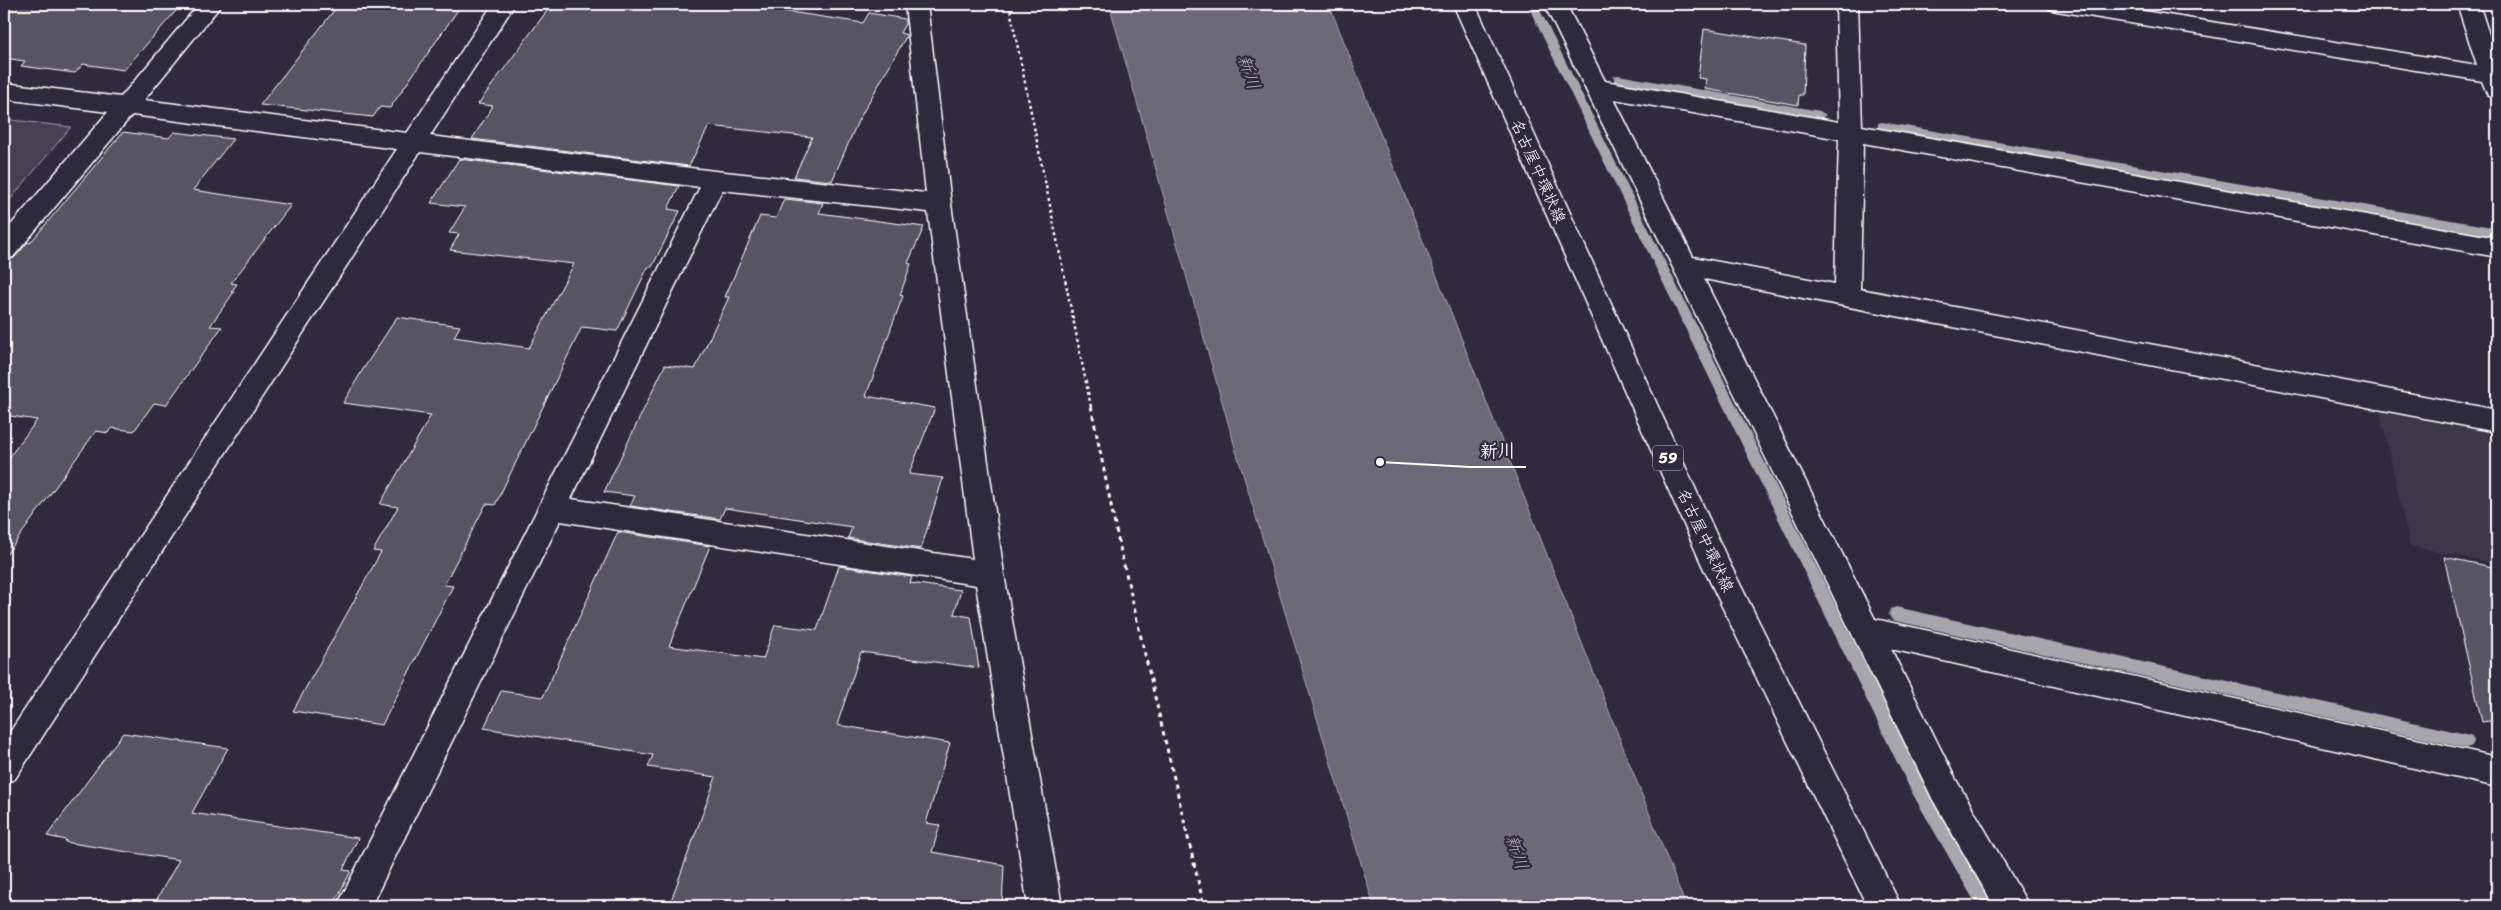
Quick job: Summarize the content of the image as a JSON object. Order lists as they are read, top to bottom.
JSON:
{
  "streets": {
    "street": ["名古屋中環状線", "59"]
  },
  "water": ["新川"],
  "places": ["新川"]
}
